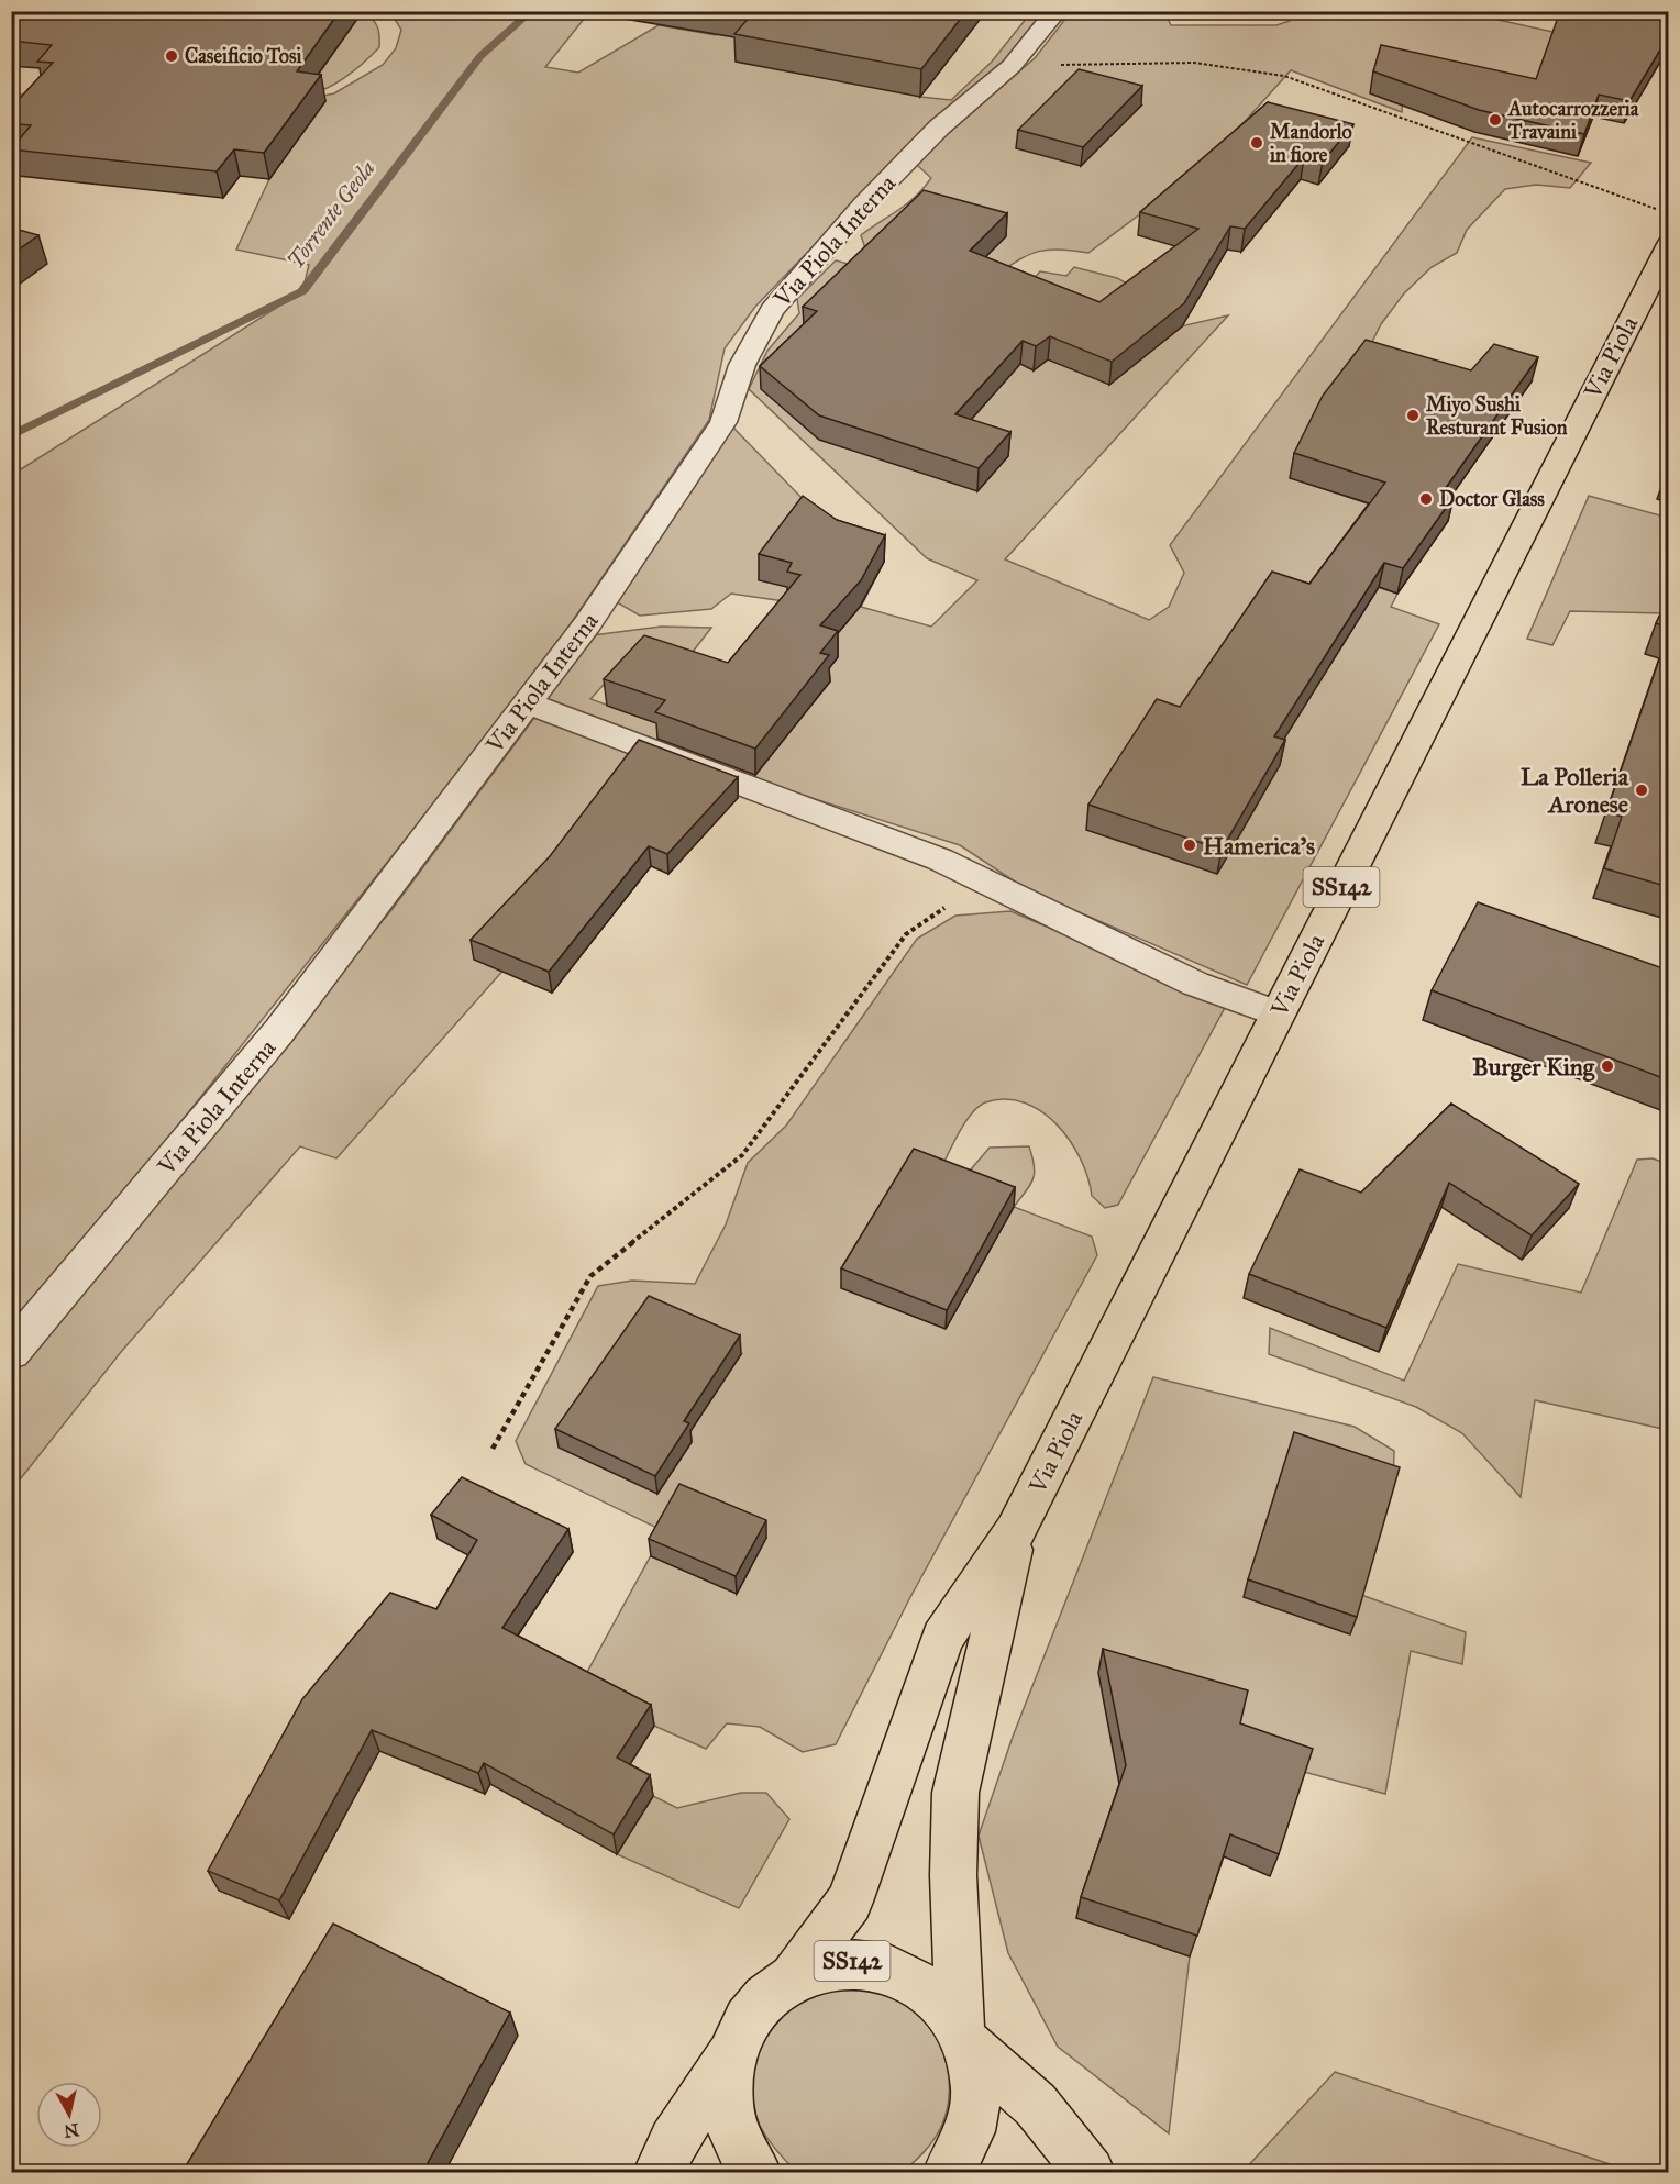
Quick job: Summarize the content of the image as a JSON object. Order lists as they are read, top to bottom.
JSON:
{
  "streets": {
    "main road": ["Via Piola", "SS142"],
    "street": ["Via Piola Interna"]
  },
  "crossings": [
    ["Via Piola", "SS142"]
  ],
  "water": ["Torrente Geola"],
  "places": [
    "Caseificio Tosi",
    "Autocarrozzeria Travaini",
    "Mandorlo in fiore",
    "Miyo Sushi Resturant Fusion",
    "Doctor Glass",
    "La Polleria Aronese",
    "Hamerica’s",
    "Burger King"
  ],
  "north": "bottom"
}
